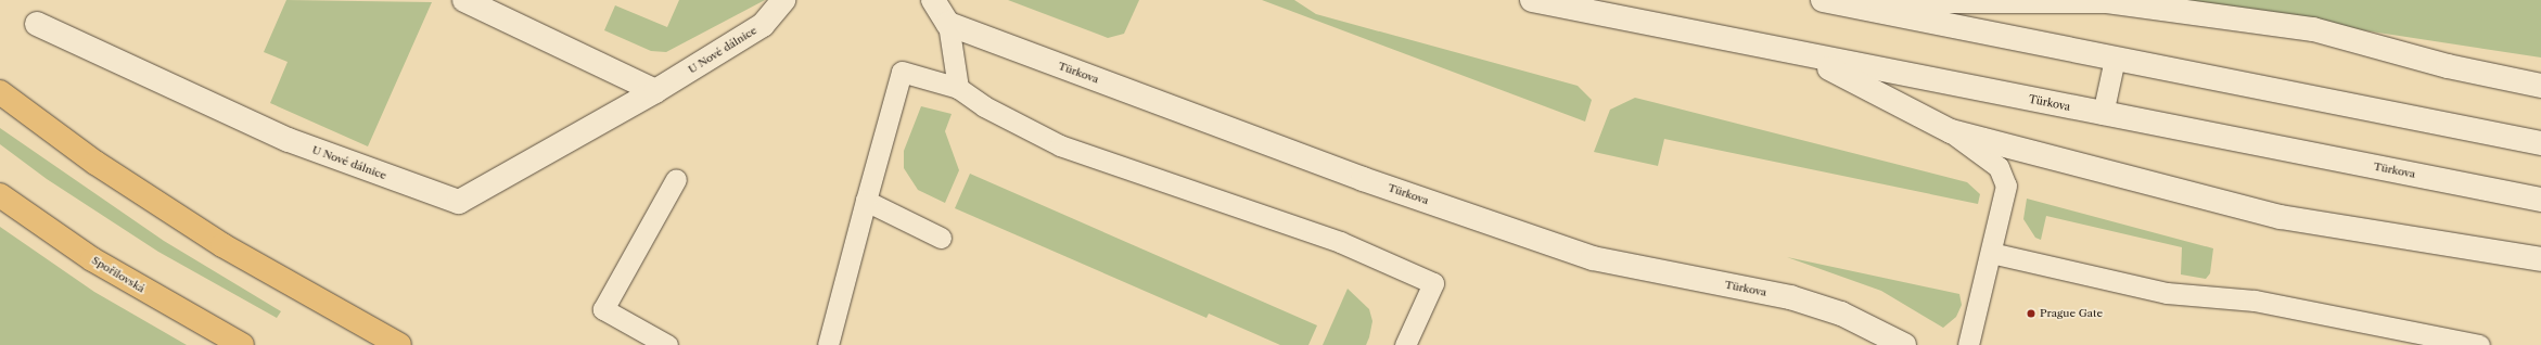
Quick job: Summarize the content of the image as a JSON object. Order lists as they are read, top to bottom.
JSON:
{
  "streets": {
    "highway": ["Spořilovská"],
    "main road": ["U Nové dálnice", "Türkova"]
  },
  "places": ["Prague Gate"]
}
